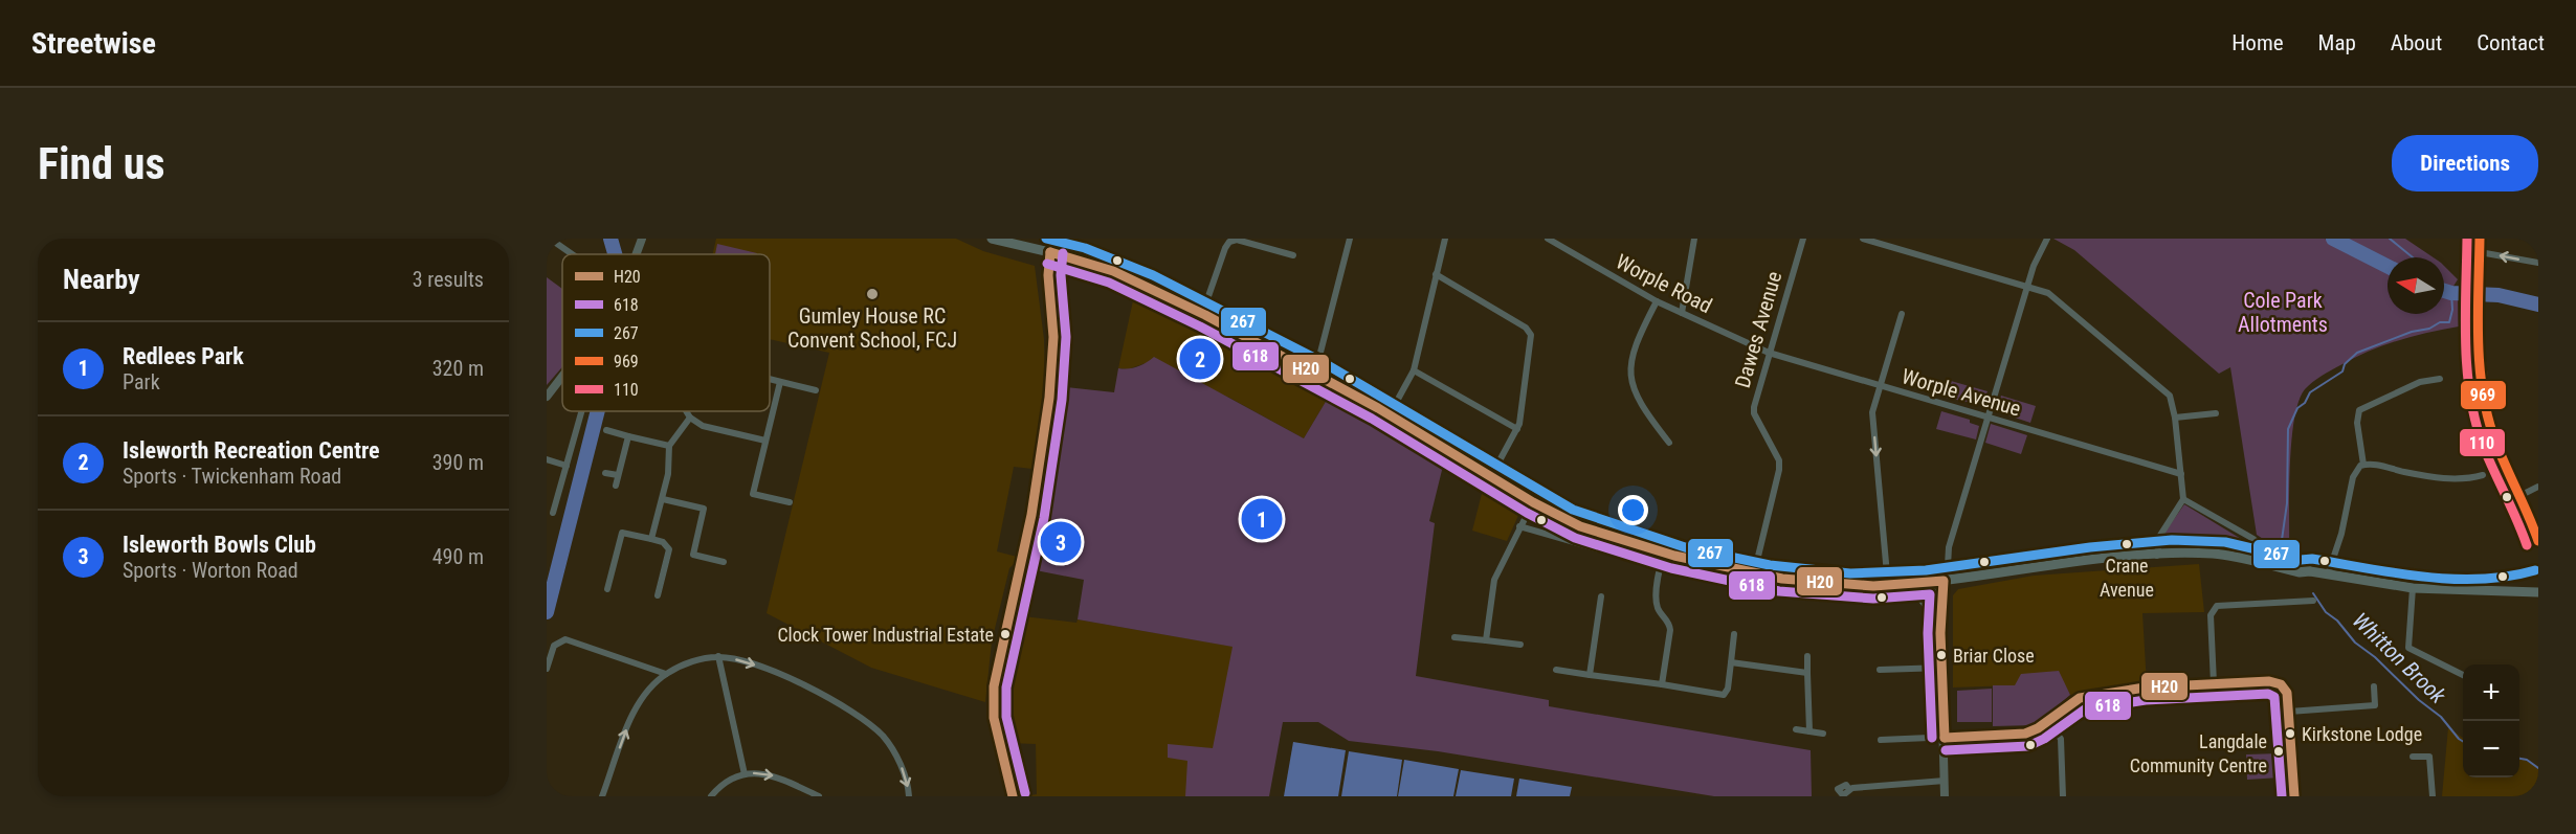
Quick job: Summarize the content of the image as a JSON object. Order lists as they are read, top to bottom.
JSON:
{
  "streets": {
    "street": ["Worple Road", "Dawes Avenue", "Worple Avenue"]
  },
  "crossings": [
    ["Worple Road", "Worple Avenue"],
    ["Dawes Avenue", "Worple Avenue"]
  ],
  "water": ["Whitton Brook"],
  "parks": ["Cole Park Allotments"],
  "places": [
    "Gumley House RC Convent School, FCJ",
    "Crane Avenue",
    "Clock Tower Industrial Estate",
    "Briar Close",
    "Kirkstone Lodge",
    "Langdale Community Centre"
  ],
  "lines": [
    "transit line 267",
    "transit line 969",
    "transit line 110",
    "transit line H20",
    "transit line 618"
  ],
  "legend": [
    "H20",
    "618",
    "267",
    "969",
    "110"
  ],
  "north": "left",
  "page": {
    "header": "Streetwise",
    "nav": [
      "Home",
      "Map",
      "About",
      "Contact"
    ],
    "buttons": "Directions",
    "title": "Find us",
    "heading": ["Nearby", "3 results"],
    "list": [
      {
        "mark": "1",
        "name": "Redlees Park",
        "note": "Park",
        "value": "320 m"
      },
      {
        "mark": "2",
        "name": "Isleworth Recreation Centre",
        "note": "Sports · Twickenham Road",
        "value": "390 m"
      },
      {
        "mark": "3",
        "name": "Isleworth Bowls Club",
        "note": "Sports · Worton Road",
        "value": "490 m"
      }
    ],
    "pins": ["2", "1", "3"],
    "map_buttons": ["+", "−"]
  }
}
